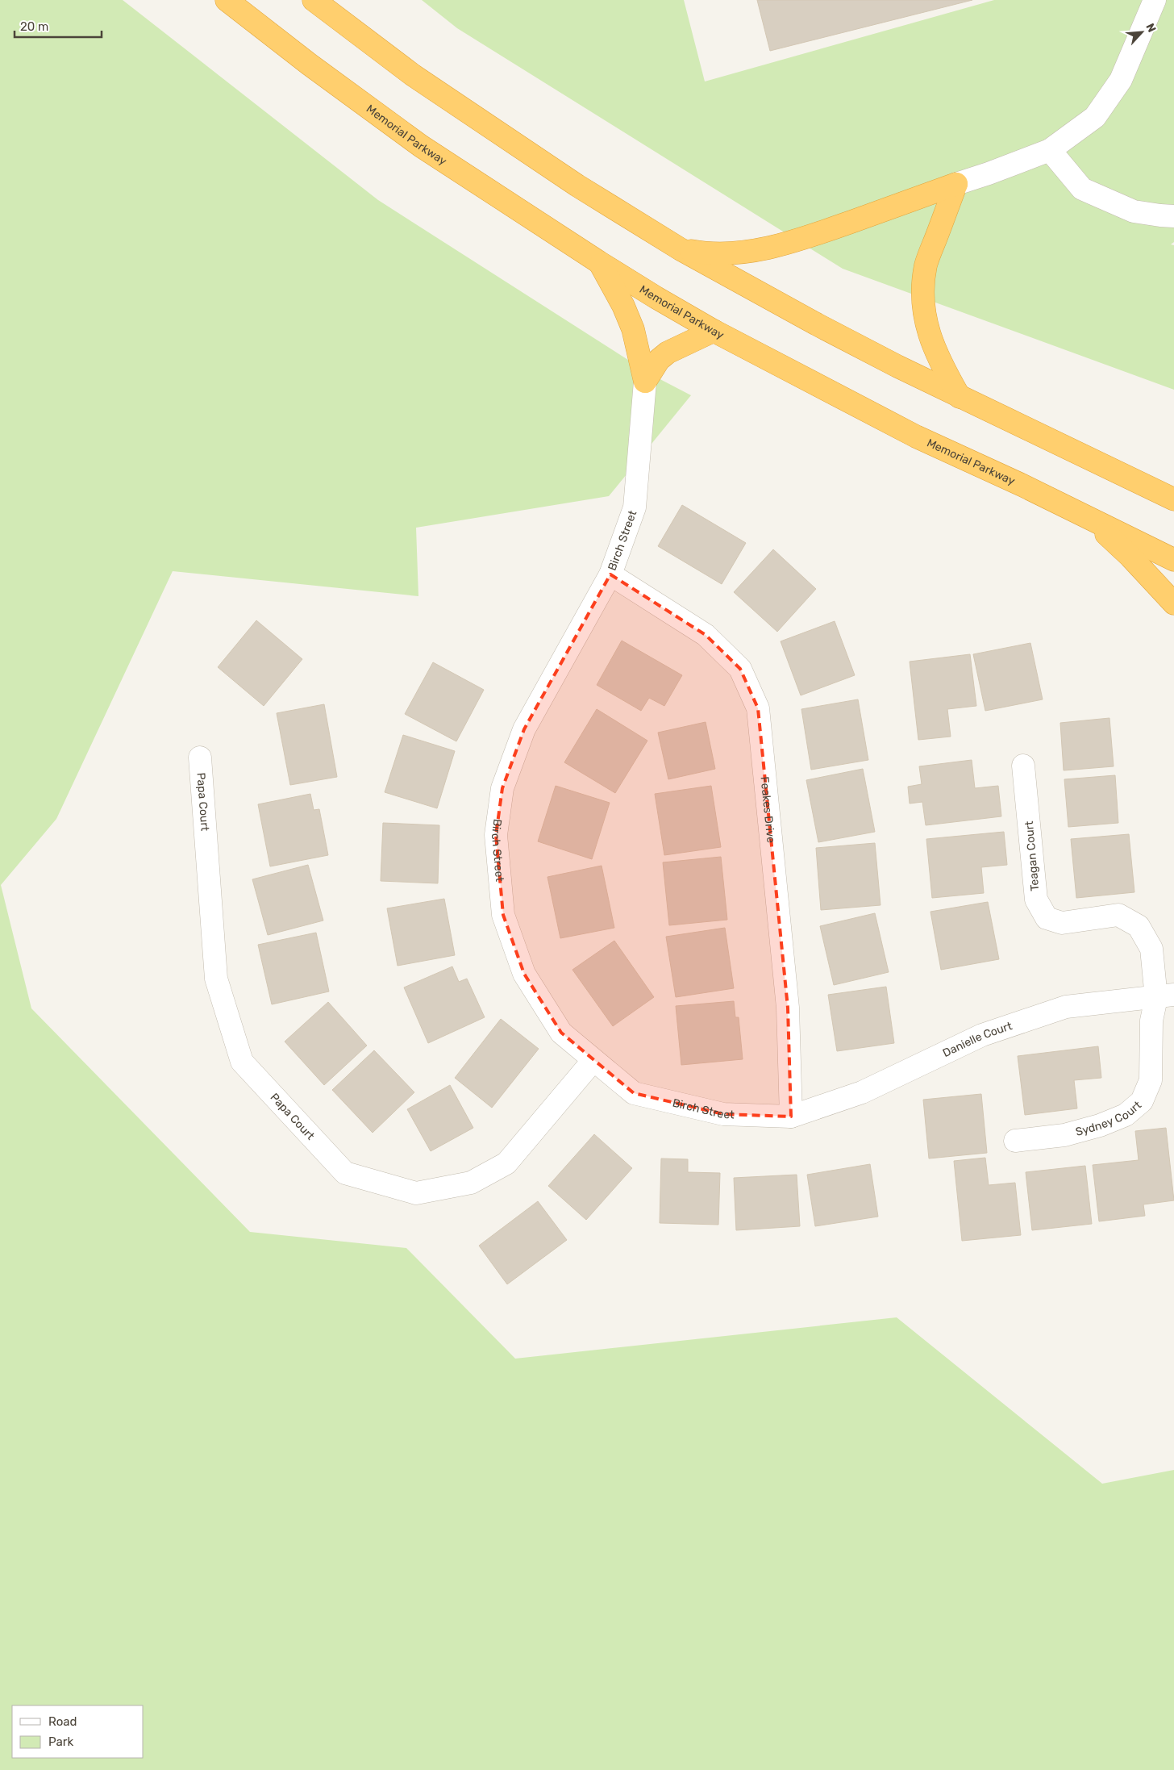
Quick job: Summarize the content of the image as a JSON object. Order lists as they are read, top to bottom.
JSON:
{
  "streets": {
    "highway": ["Memorial Parkway"],
    "street": [
      "Birch Street",
      "Papa Court",
      "Feakes Drive",
      "Teagan Court",
      "Danielle Court",
      "Sydney Court"
    ]
  },
  "crossings": [
    ["Birch Street", "Papa Court"],
    ["Birch Street", "Feakes Drive"],
    ["Birch Street", "Danielle Court"],
    ["Feakes Drive", "Danielle Court"],
    ["Teagan Court", "Danielle Court"],
    ["Teagan Court", "Sydney Court"],
    ["Danielle Court", "Sydney Court"]
  ],
  "legend": ["Road", "Park"],
  "scale_bar": "20 m",
  "north": "top right"
}
